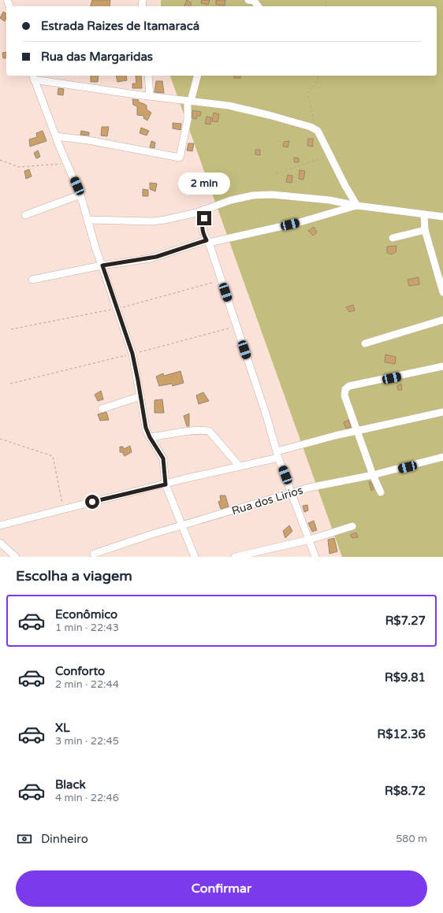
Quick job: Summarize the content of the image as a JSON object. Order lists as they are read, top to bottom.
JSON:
{
  "streets": {
    "street": ["Rua dos Lirios"]
  },
  "page": {
    "banner": ["Estrada Raizes de Itamaracá", "Rua das Margaridas"],
    "bubble": "2 min",
    "heading": "Escolha a viagem",
    "list": [
      {
        "name": "Econômico",
        "note": "1 min · 22:43",
        "value": "R$7.27"
      },
      {
        "name": "Conforto",
        "note": "2 min · 22:44",
        "value": "R$9.81"
      },
      {
        "name": "XL",
        "note": "3 min · 22:45",
        "value": "R$12.36"
      },
      {
        "name": "Black",
        "note": "4 min · 22:46",
        "value": "R$8.72"
      }
    ],
    "pay": ["Dinheiro", "580 m"],
    "buttons": "Confirmar"
  }
}
